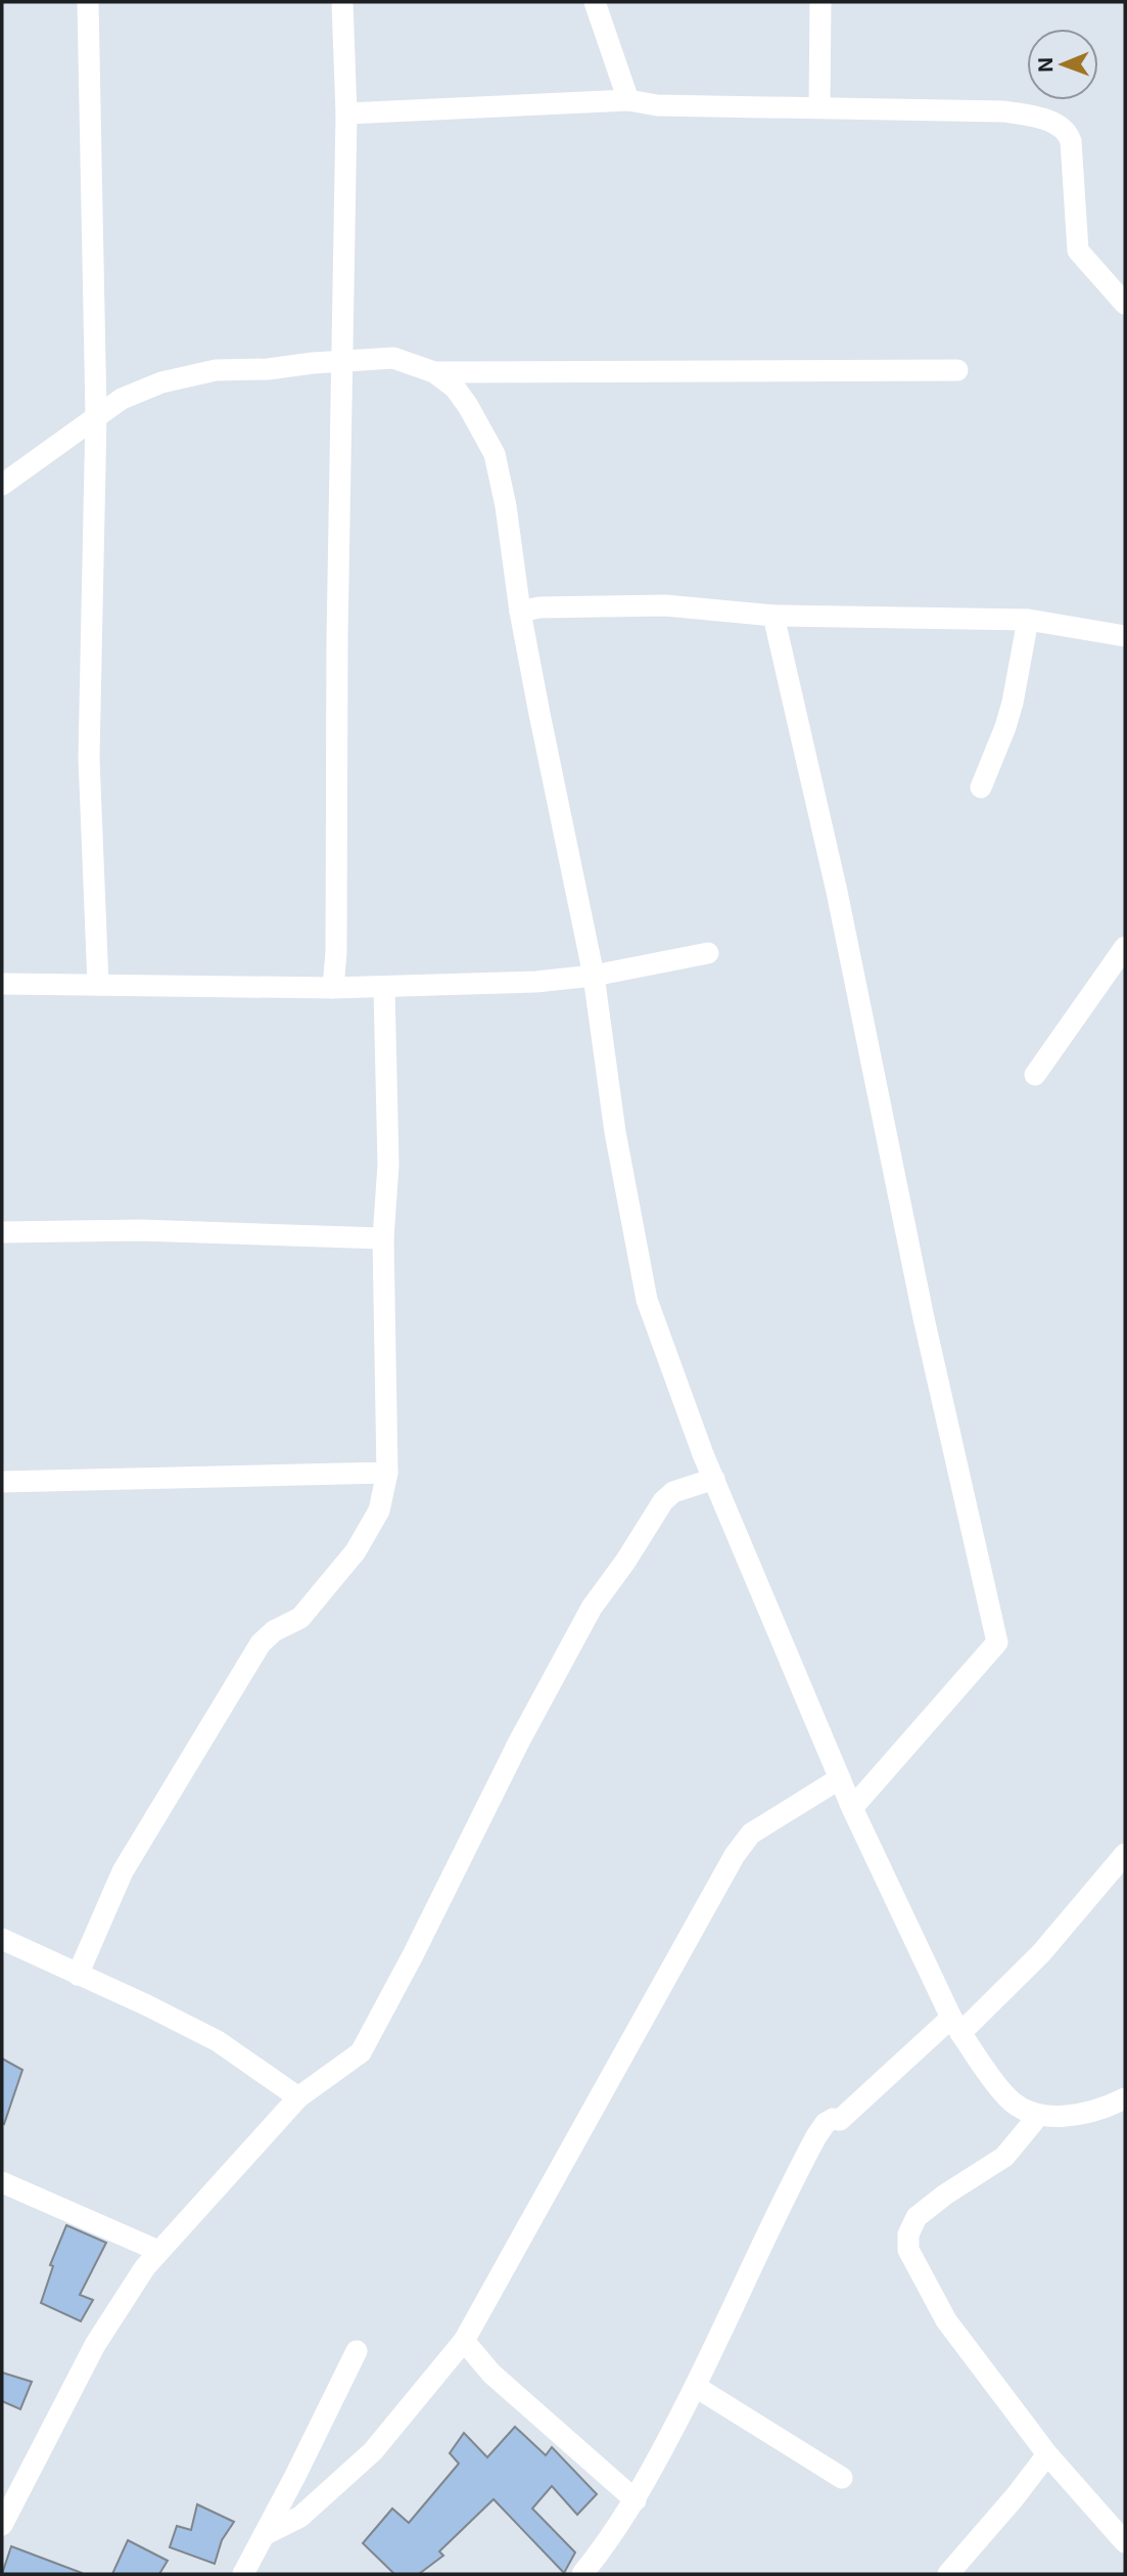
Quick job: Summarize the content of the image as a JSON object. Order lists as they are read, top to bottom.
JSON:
{
  "north": "left"
}
